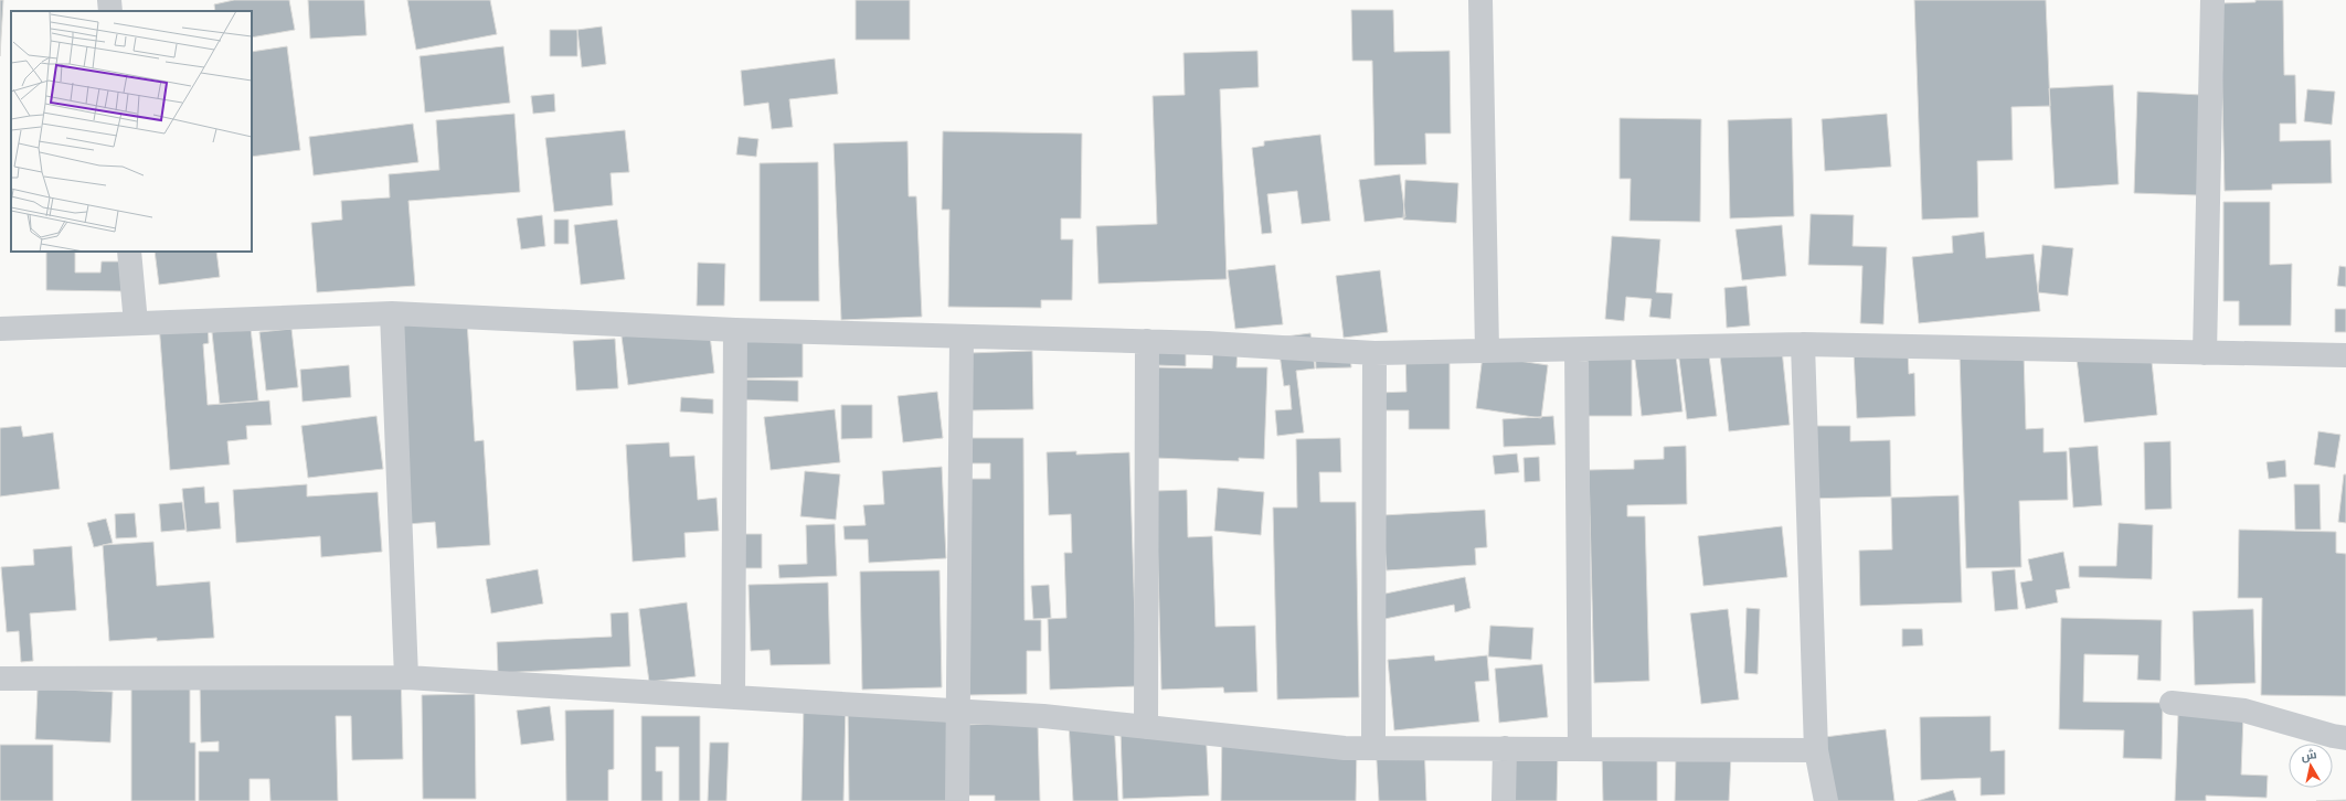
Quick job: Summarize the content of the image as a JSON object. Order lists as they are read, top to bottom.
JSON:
{
  "north": "top"
}
